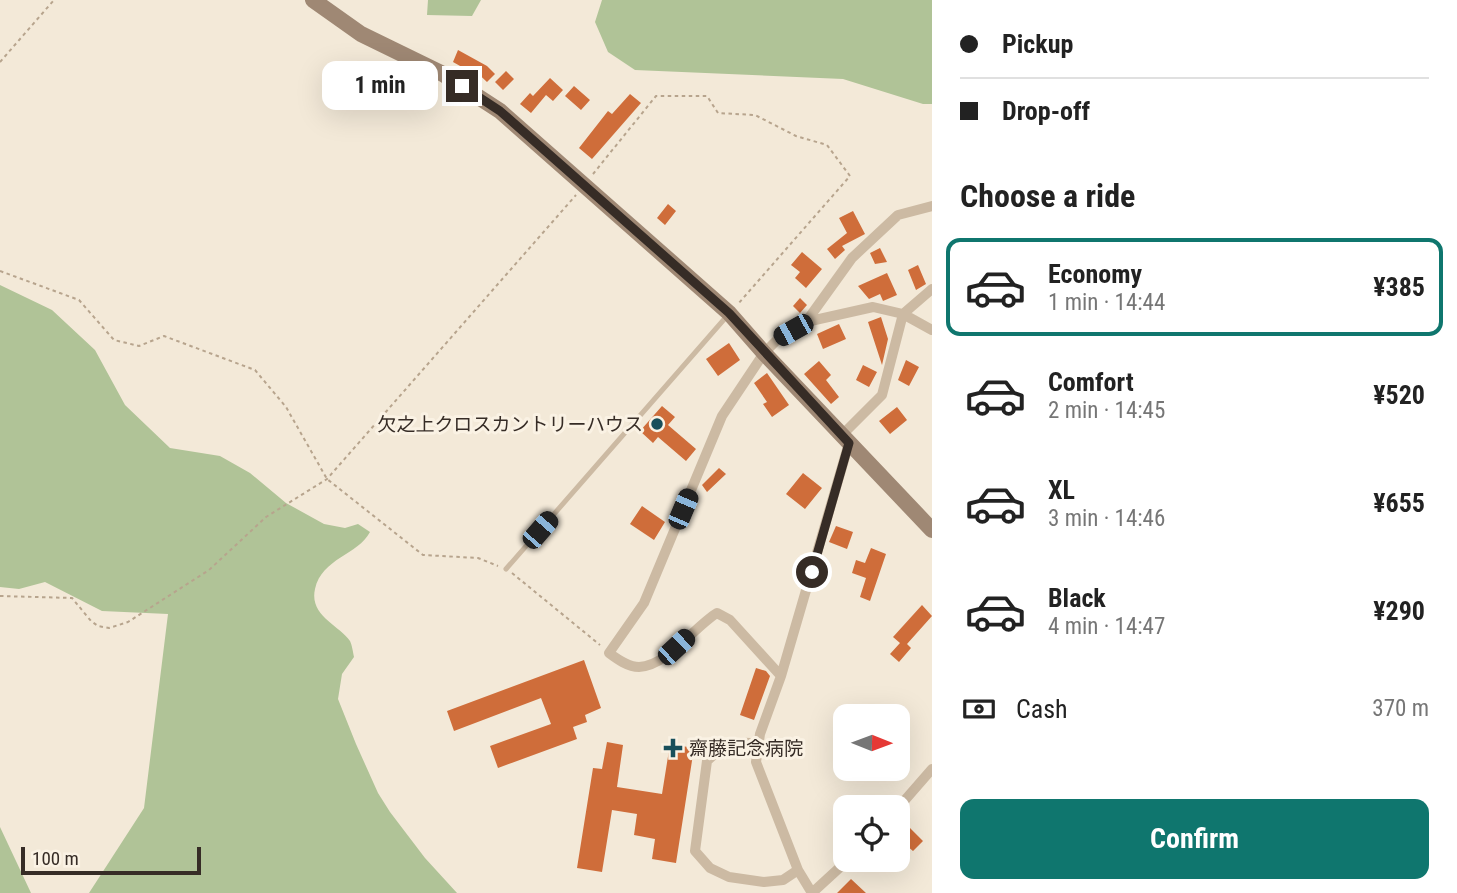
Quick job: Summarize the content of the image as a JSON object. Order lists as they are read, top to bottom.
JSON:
{
  "places": {
    "other": ["欠之上クロスカントリーハウス"],
    "health": ["齋藤記念病院"]
  },
  "scale_bar": "100 m",
  "north": "right",
  "page": {
    "banner": ["Pickup", "Drop-off"],
    "bubble": "1 min",
    "heading": "Choose a ride",
    "list": [
      {
        "name": "Economy",
        "note": "1 min · 14:44",
        "value": "¥385"
      },
      {
        "name": "Comfort",
        "note": "2 min · 14:45",
        "value": "¥520"
      },
      {
        "name": "XL",
        "note": "3 min · 14:46",
        "value": "¥655"
      },
      {
        "name": "Black",
        "note": "4 min · 14:47",
        "value": "¥290"
      }
    ],
    "pay": ["Cash", "370 m"],
    "buttons": "Confirm",
    "scale": "100 m"
  }
}
